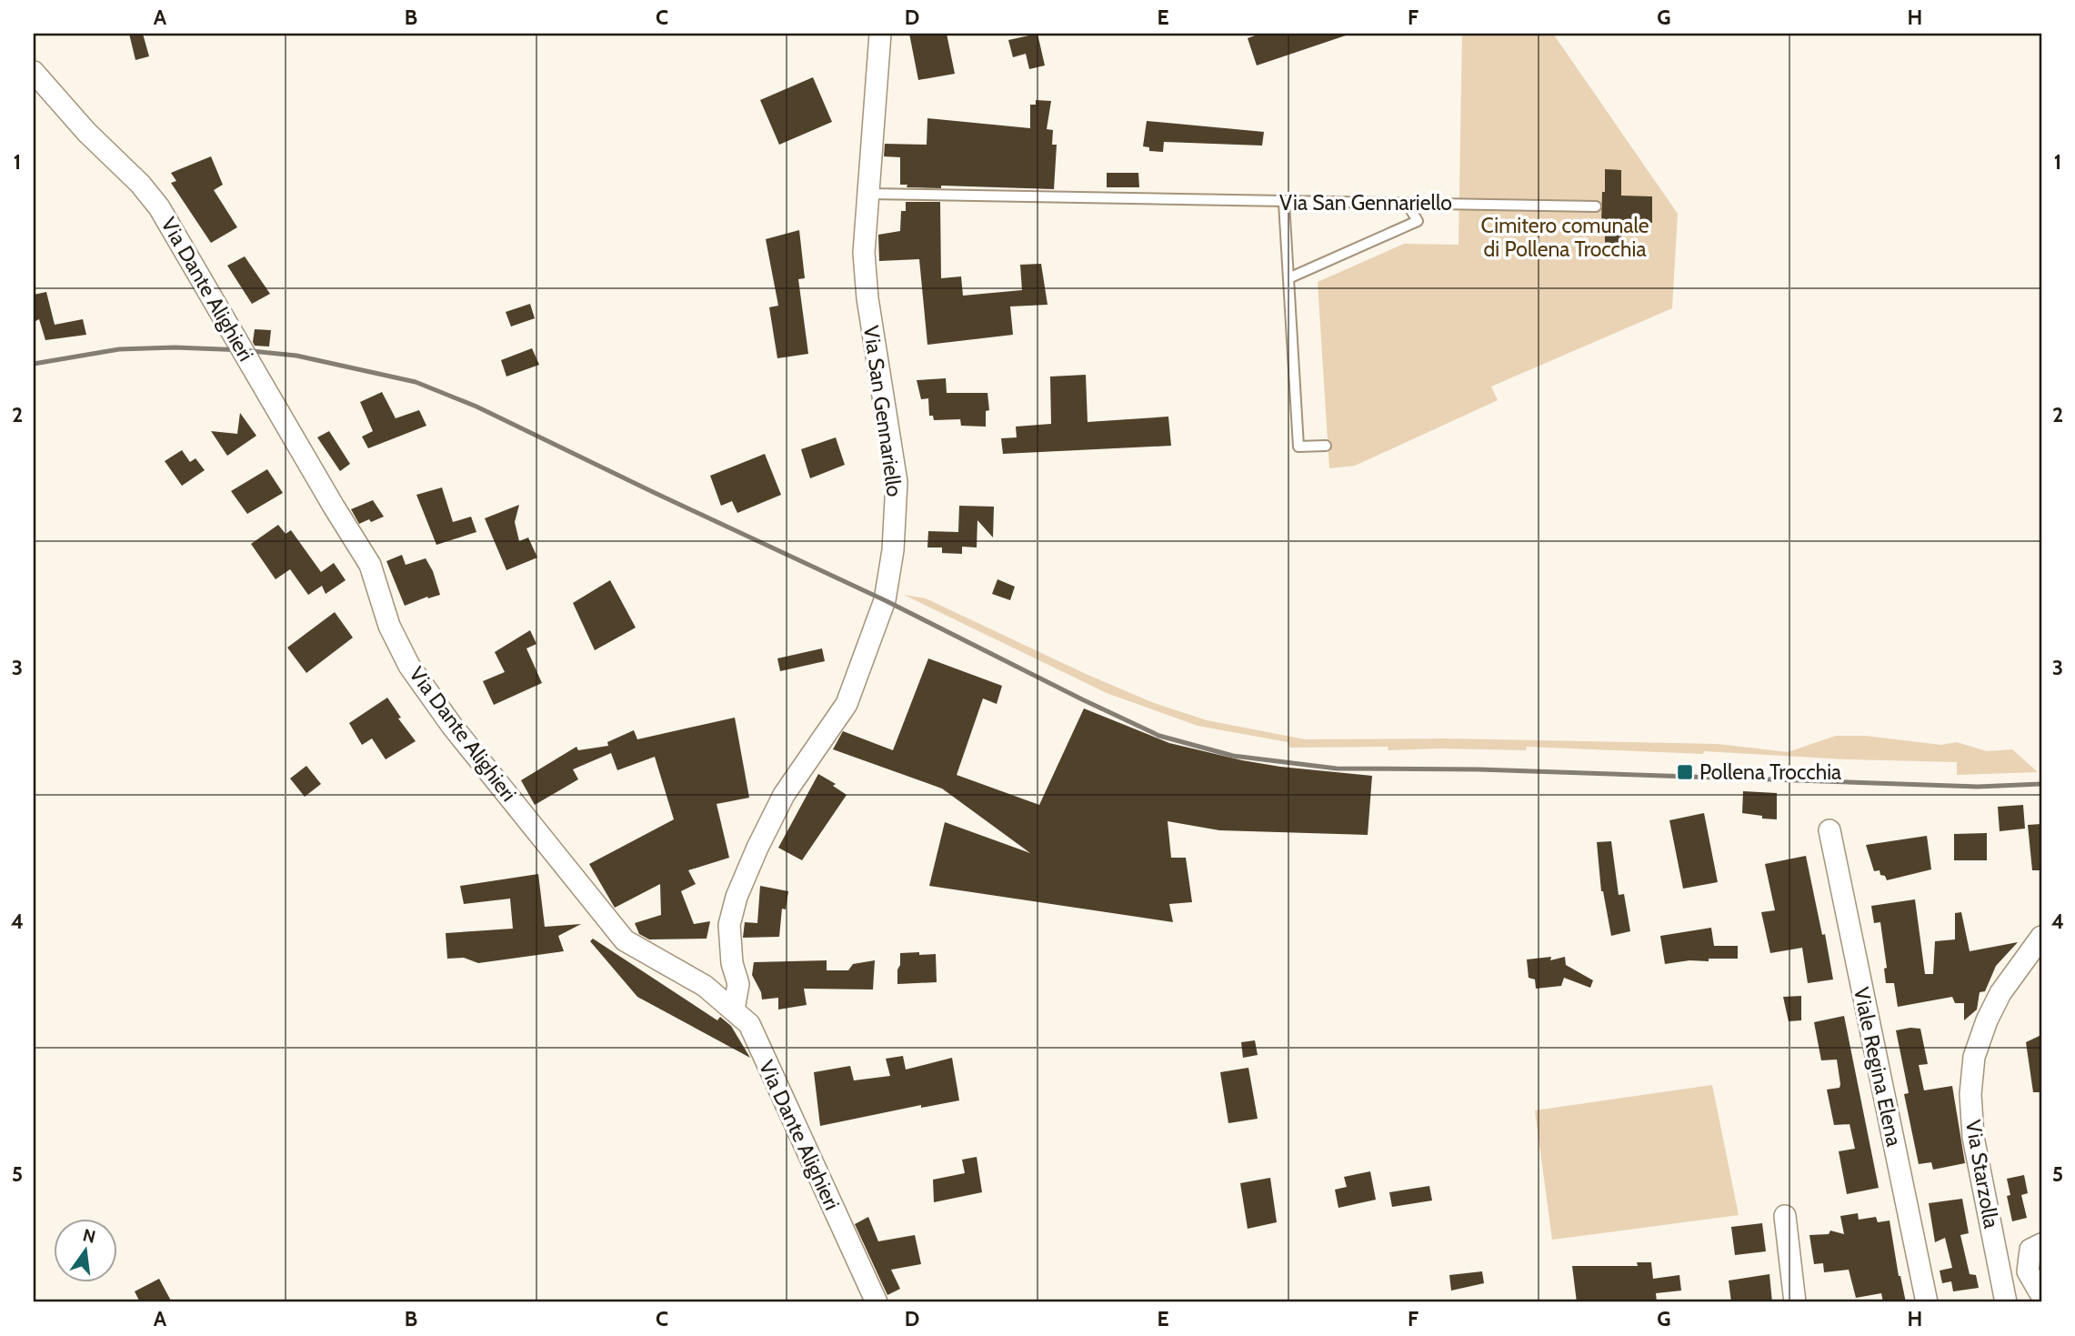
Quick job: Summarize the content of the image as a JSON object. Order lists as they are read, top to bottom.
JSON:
{
  "streets": {
    "street": [
      "Via San Gennariello",
      "Via Dante Alighieri",
      "Viale Regina Elena",
      "Via Starzolla"
    ]
  },
  "crossings": [
    ["Via San Gennariello", "Via Dante Alighieri"]
  ],
  "parks": ["Cimitero comunale di Pollena Trocchia"],
  "places": {
    "transit": ["Pollena Trocchia"]
  },
  "north": "top",
  "grid": {
    "columns": [
      "A",
      "B",
      "C",
      "D",
      "E",
      "F",
      "G",
      "H"
    ],
    "rows": [
      "1",
      "2",
      "3",
      "4",
      "5"
    ]
  }
}
